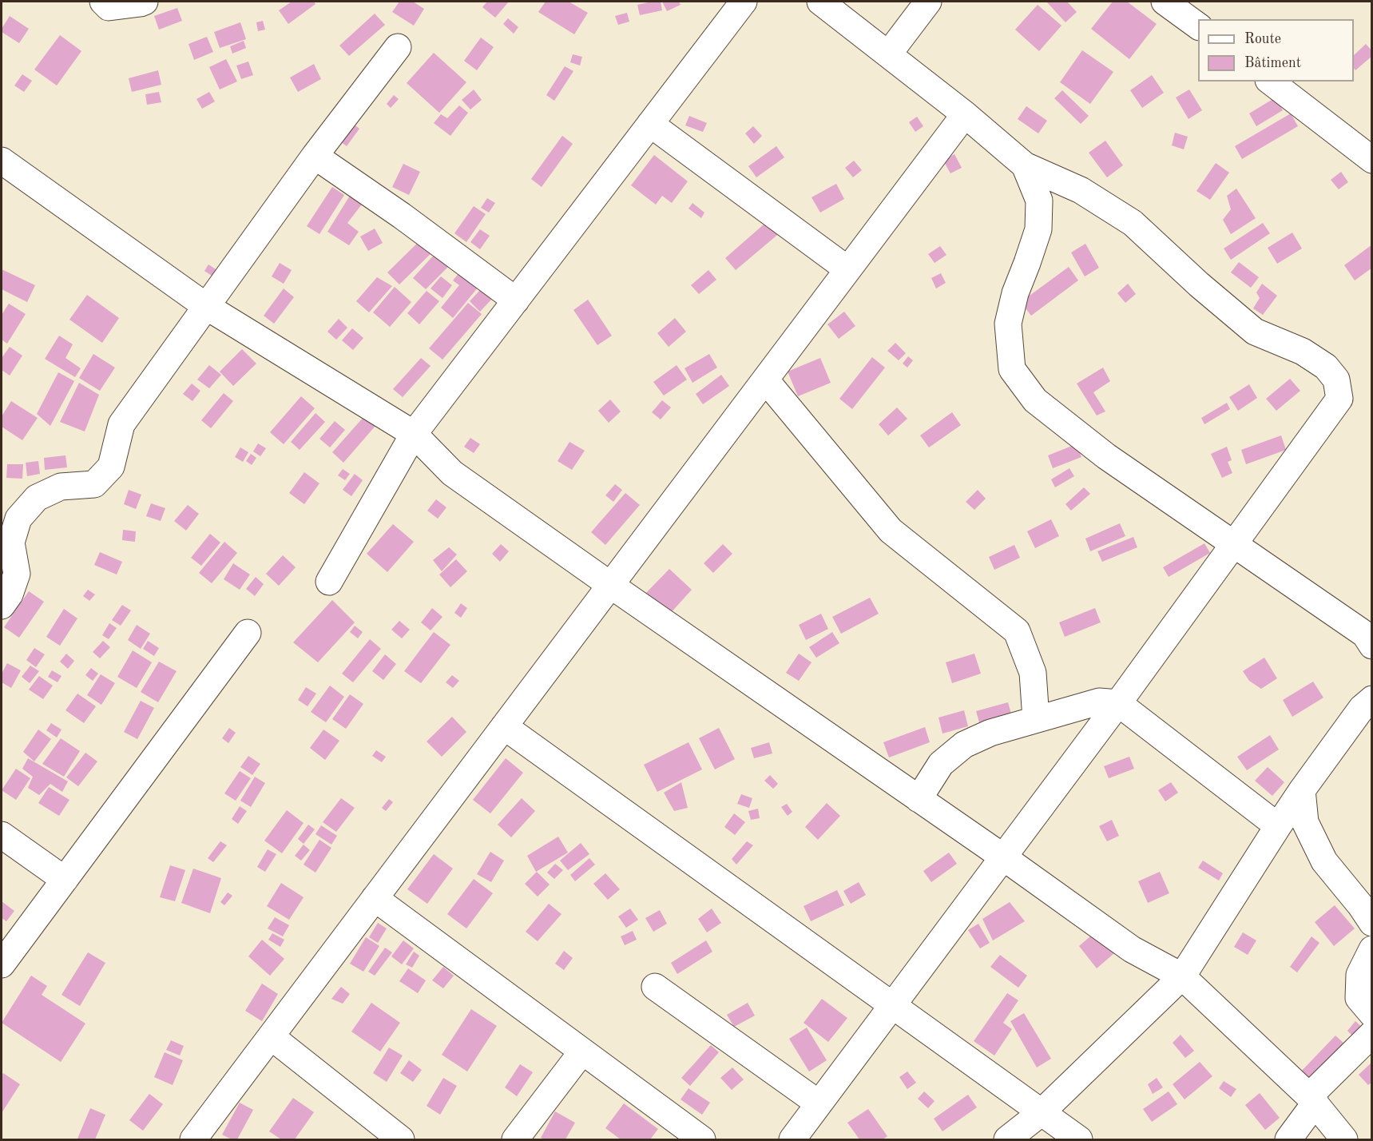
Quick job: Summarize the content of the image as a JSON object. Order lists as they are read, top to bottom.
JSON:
{
  "legend": ["Route", "Bâtiment"]
}
